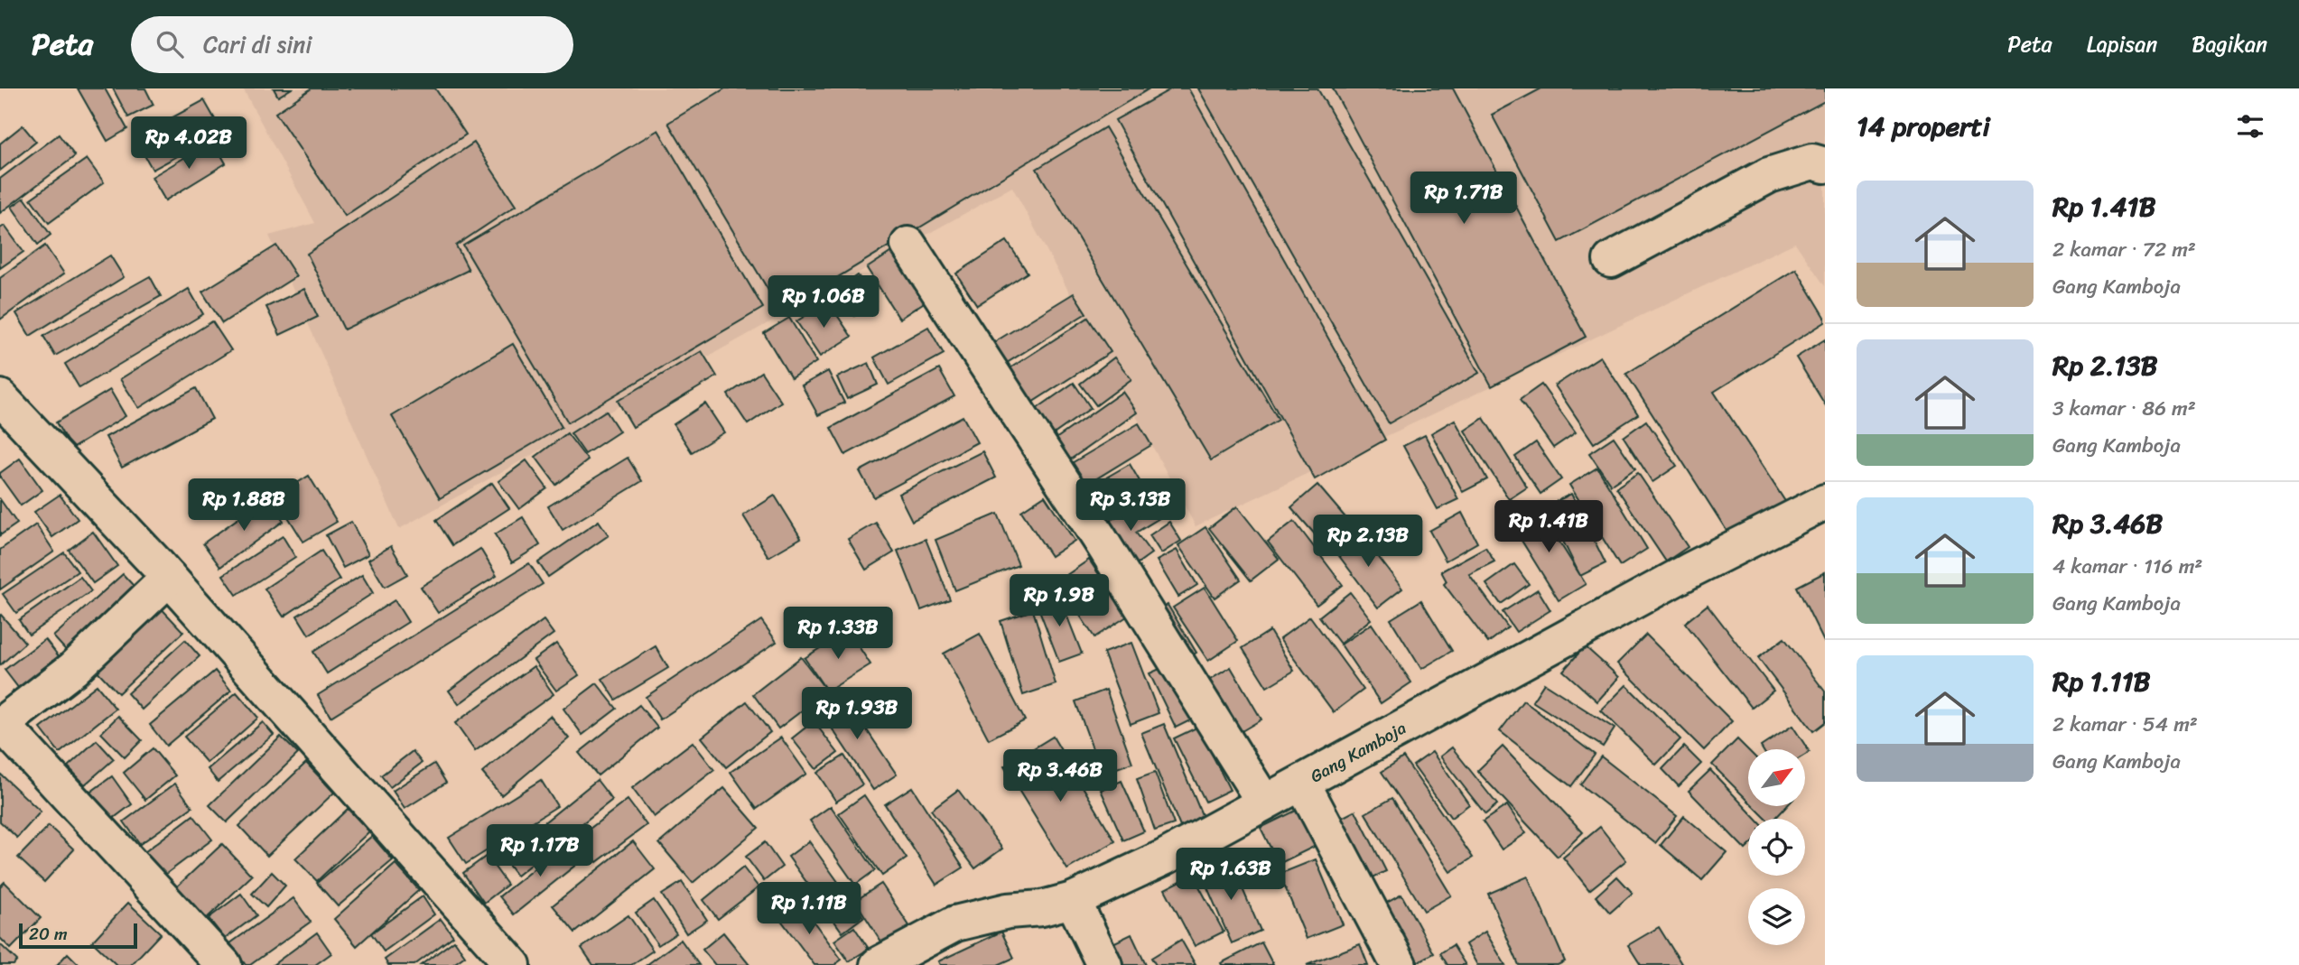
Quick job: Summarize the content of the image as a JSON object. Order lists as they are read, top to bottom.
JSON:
{
  "streets": {
    "street": ["Gang Kamboja"]
  },
  "scale_bar": "20 m",
  "north": "top right",
  "page": {
    "header": "Peta",
    "search": "Cari di sini",
    "nav": ["Peta", "Lapisan", "Bagikan"],
    "heading": "14 properti",
    "price": [
      "Rp 4.02B",
      "Rp 1.71B",
      "Rp 1.06B",
      "Rp 1.88B",
      "Rp 3.13B",
      "Rp 1.41B",
      "Rp 2.13B",
      "Rp 1.9B",
      "Rp 1.33B",
      "Rp 1.93B",
      "Rp 3.46B",
      "Rp 1.17B",
      "Rp 1.63B",
      "Rp 1.11B"
    ],
    "list": [
      {
        "name": "Rp 1.41B",
        "note": "2 kamar · 72 m² · Gang Kamboja"
      },
      {
        "name": "Rp 2.13B",
        "note": "3 kamar · 86 m² · Gang Kamboja"
      },
      {
        "name": "Rp 3.46B",
        "note": "4 kamar · 116 m² · Gang Kamboja"
      },
      {
        "name": "Rp 1.11B",
        "note": "2 kamar · 54 m² · Gang Kamboja"
      }
    ],
    "scale": "20 m"
  }
}
